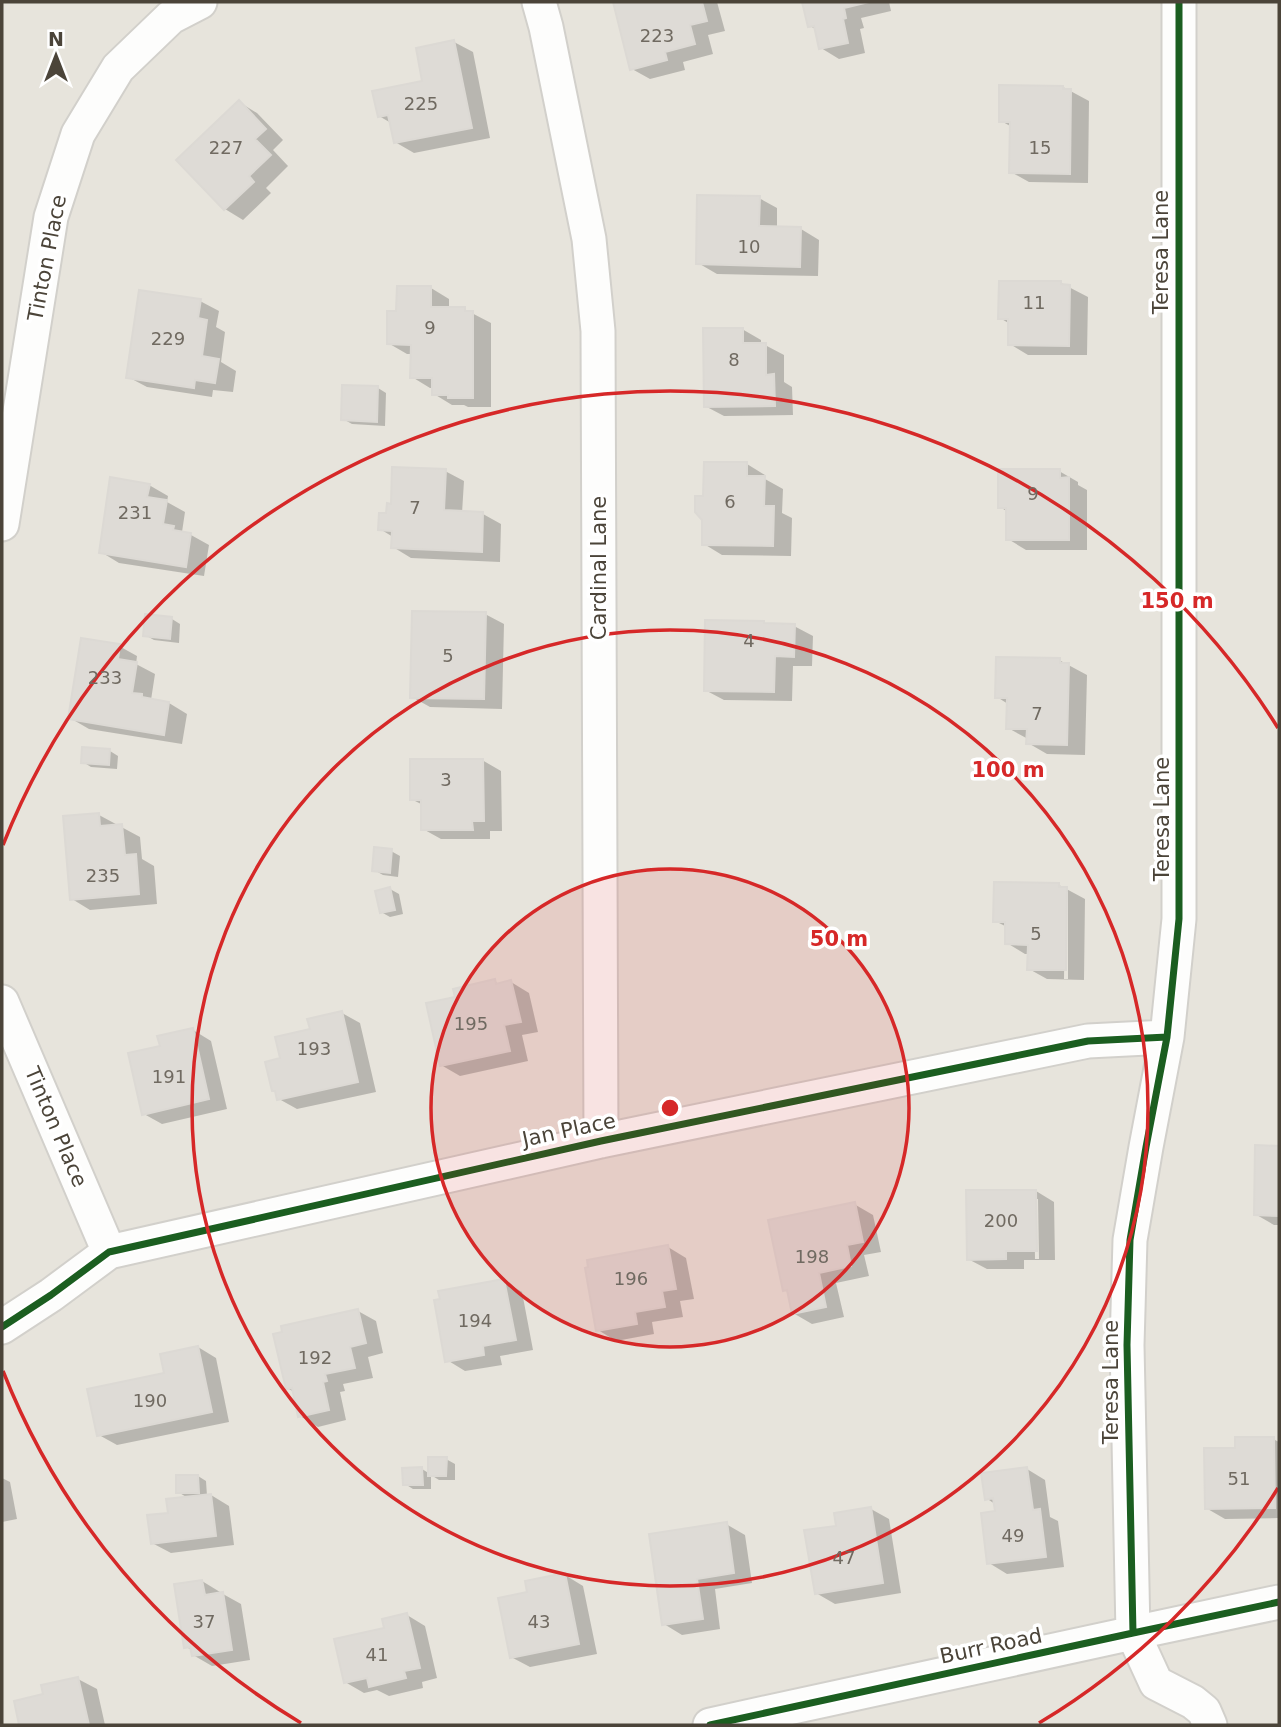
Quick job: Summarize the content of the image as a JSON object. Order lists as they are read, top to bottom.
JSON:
{
  "streets": {
    "street": [
      "Teresa Lane",
      "Tinton Place",
      "Cardinal Lane",
      "Jan Place",
      "Burr Road"
    ]
  },
  "crossings": [
    ["Teresa Lane", "Jan Place"],
    ["Teresa Lane", "Burr Road"],
    ["Tinton Place", "Jan Place"],
    ["Cardinal Lane", "Jan Place"]
  ],
  "house_numbers": [
    "223",
    "225",
    "227",
    "15",
    "10",
    "11",
    "9",
    "229",
    "8",
    "9",
    "6",
    "7",
    "231",
    "4",
    "5",
    "233",
    "7",
    "3",
    "235",
    "5",
    "195",
    "193",
    "191",
    "200",
    "198",
    "196",
    "194",
    "192",
    "190",
    "51",
    "49",
    "47",
    "37",
    "43",
    "41"
  ],
  "north": "top",
  "rings": ["150 m", "100 m", "50 m"]
}
